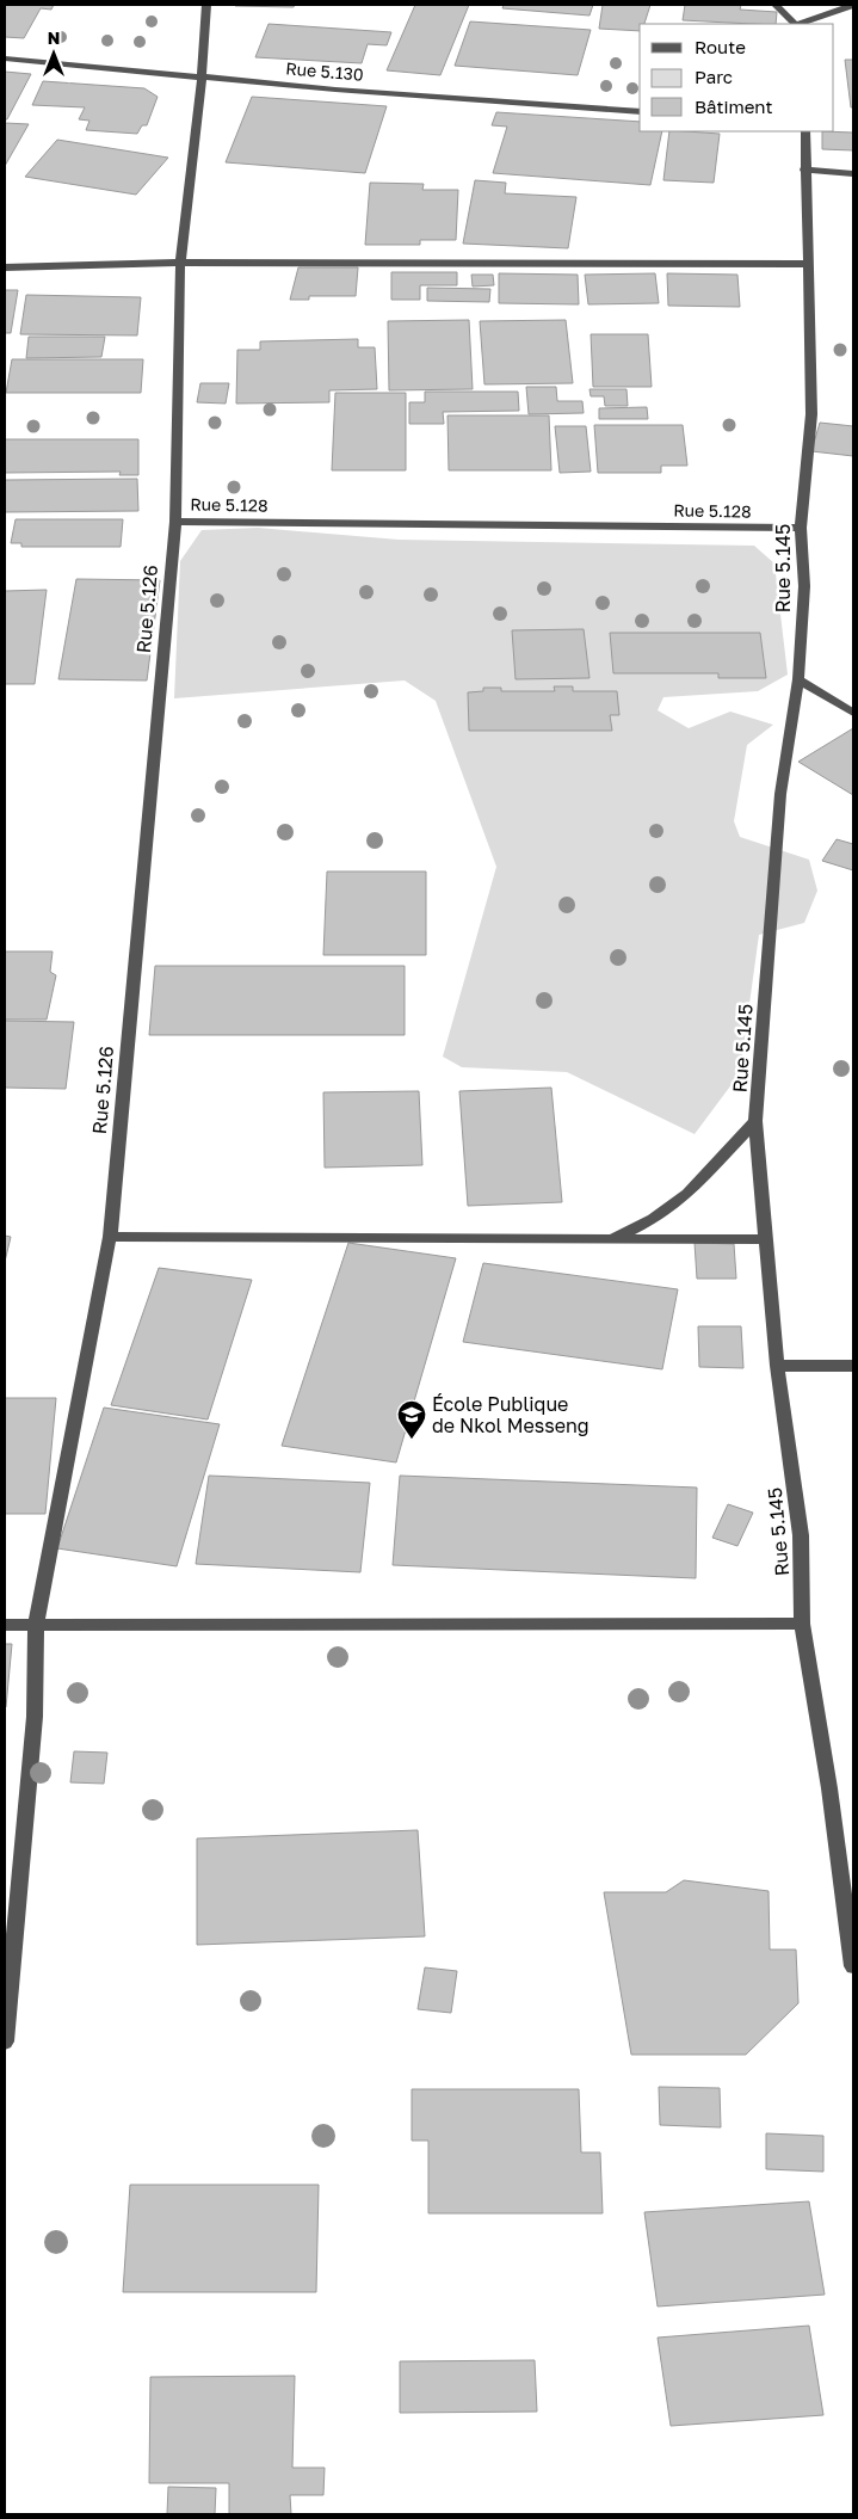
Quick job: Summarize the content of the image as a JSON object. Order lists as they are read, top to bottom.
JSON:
{
  "streets": {
    "street": [
      "Rue 5.130",
      "Rue 5.128",
      "Rue 5.145",
      "Rue 5.126"
    ]
  },
  "crossings": [
    ["Rue 5.130", "Rue 5.128"],
    ["Rue 5.128", "Rue 5.145"],
    ["Rue 5.128", "Rue 5.126"]
  ],
  "places": {
    "school or university": ["École Publique de Nkol Messeng"]
  },
  "legend": ["Route", "Parc", "Bâtiment"],
  "north": "top"
}
